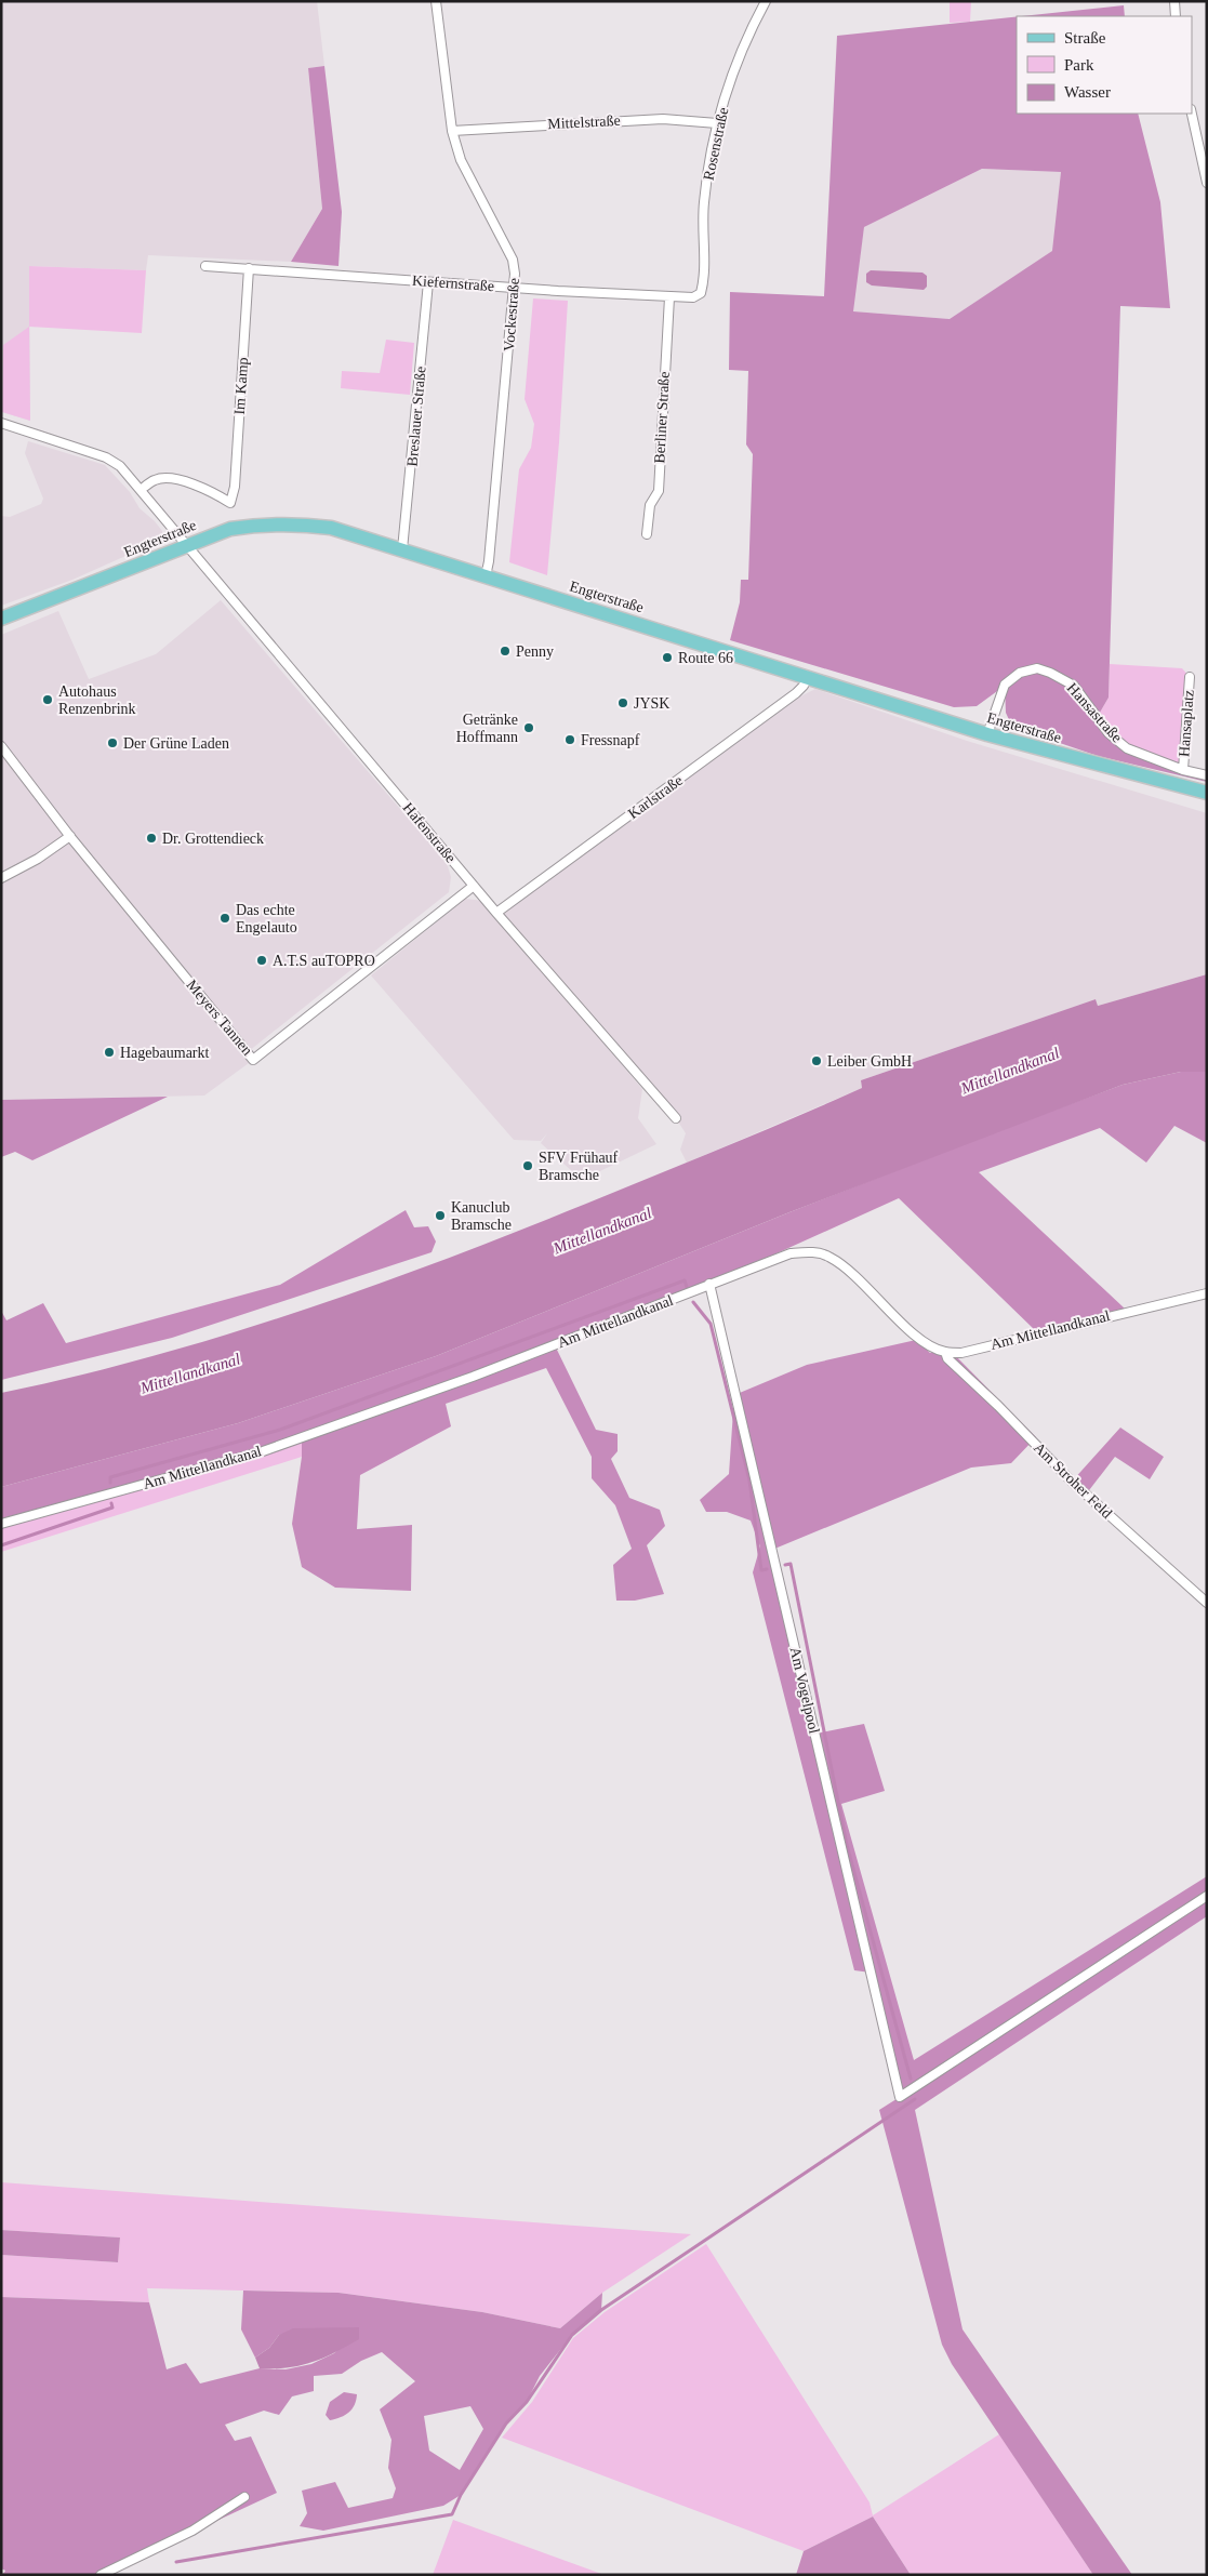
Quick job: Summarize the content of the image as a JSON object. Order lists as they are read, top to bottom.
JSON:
{
  "streets": {
    "main road": ["Engterstraße"],
    "street": [
      "Mittelstraße",
      "Rosenstraße",
      "Kiefernstraße",
      "Vockestraße",
      "Im Kamp",
      "Breslauer Straße",
      "Berliner Straße",
      "Hansastraße",
      "Hansaplatz",
      "Karlstraße",
      "Hafenstraße",
      "Meyers Tannen",
      "Am Mittellandkanal",
      "Am Stroher Feld",
      "Am Vogelpool"
    ]
  },
  "crossings": [
    ["Mittelstraße", "Rosenstraße"],
    ["Mittelstraße", "Vockestraße"],
    ["Rosenstraße", "Kiefernstraße"],
    ["Kiefernstraße", "Vockestraße"],
    ["Kiefernstraße", "Im Kamp"],
    ["Kiefernstraße", "Breslauer Straße"],
    ["Kiefernstraße", "Berliner Straße"],
    ["Vockestraße", "Engterstraße"],
    ["Im Kamp", "Hafenstraße"],
    ["Breslauer Straße", "Engterstraße"],
    ["Engterstraße", "Hansastraße"],
    ["Engterstraße", "Karlstraße"],
    ["Engterstraße", "Hafenstraße"],
    ["Hansastraße", "Hansaplatz"],
    ["Karlstraße", "Hafenstraße"],
    ["Hafenstraße", "Meyers Tannen"],
    ["Am Mittellandkanal", "Am Stroher Feld"],
    ["Am Mittellandkanal", "Am Vogelpool"]
  ],
  "water": ["Mittellandkanal"],
  "places": [
    "Penny",
    "Route 66",
    "Autohaus Renzenbrink",
    "JYSK",
    "Getränke Hoffmann",
    "Fressnapf",
    "Der Grüne Laden",
    "Dr. Grottendieck",
    "Das echte Engelauto",
    "A.T.S auTOPRO",
    "Hagebaumarkt",
    "Leiber GmbH",
    "SFV Frühauf Bramsche",
    "Kanuclub Bramsche"
  ],
  "legend": ["Straße", "Park", "Wasser"]
}
